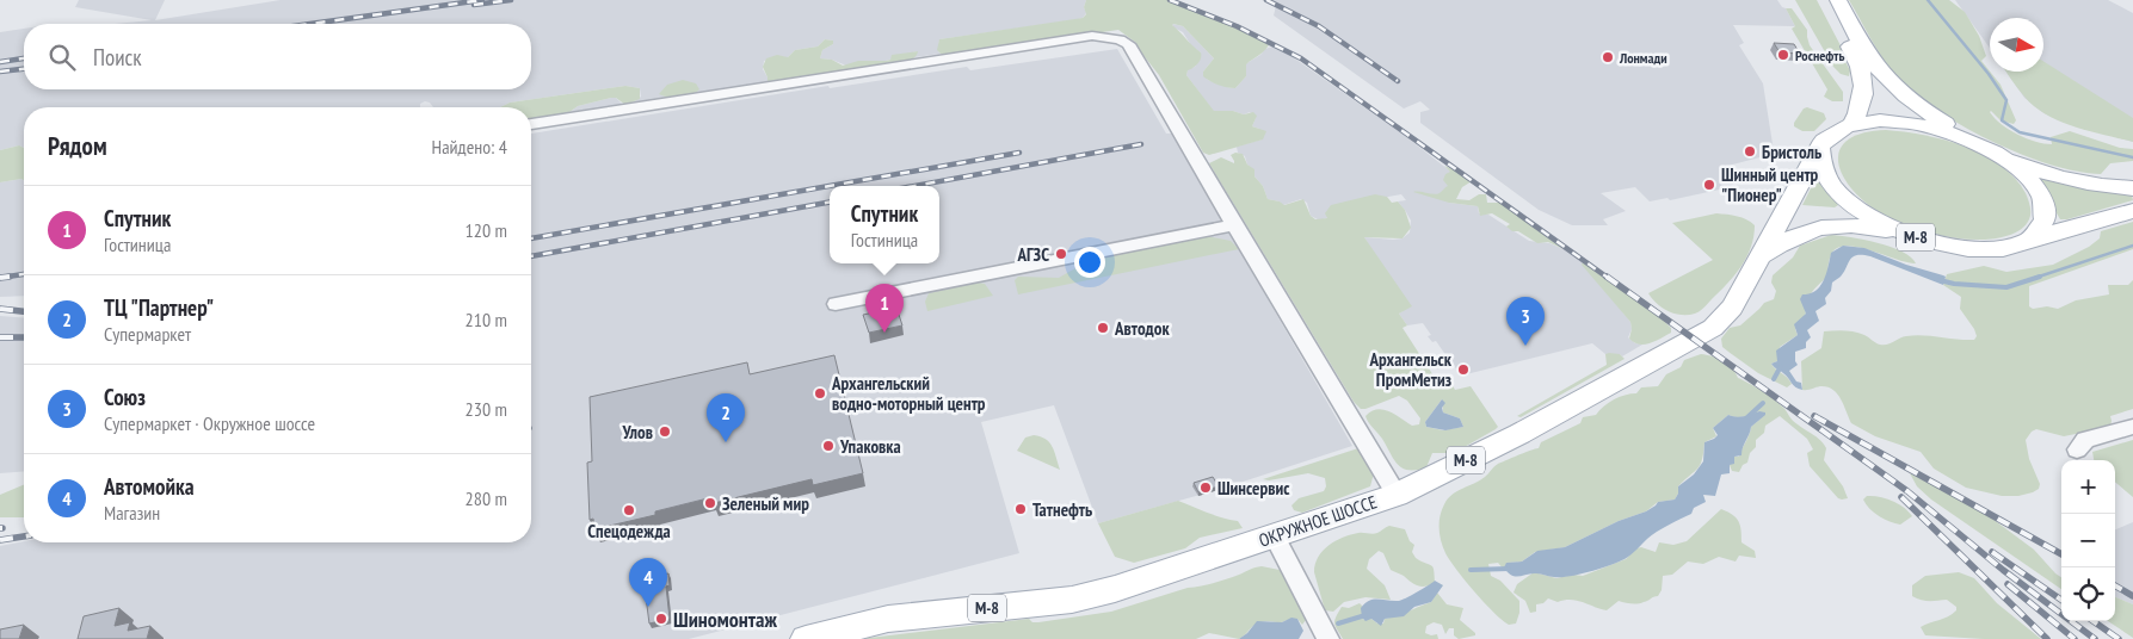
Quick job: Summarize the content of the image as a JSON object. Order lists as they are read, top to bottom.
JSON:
{
  "streets": {
    "main road": ["М-8", "ОКРУЖНОЕ ШОССЕ"]
  },
  "crossings": [
    ["М-8", "ОКРУЖНОЕ ШОССЕ"]
  ],
  "places": [
    "Роснефть",
    "Лонмади",
    "Бристоль",
    "Шинный центр \"Пионер\"",
    "АГЗС",
    "Автодок",
    "Архангельск ПромМетиз",
    "Архангельский водно-моторный центр",
    "Улов",
    "Упаковка",
    "Шинсервис",
    "Зеленый мир",
    "Татнефть",
    "Спецодежда",
    "Шиномонтаж"
  ],
  "north": "right",
  "page": {
    "search": "Поиск",
    "heading": ["Рядом", "Найдено: 4"],
    "list": [
      {
        "mark": "1",
        "name": "Спутник",
        "note": "Гостиница",
        "value": "120 m"
      },
      {
        "mark": "2",
        "name": "ТЦ \"Партнер\"",
        "note": "Супермаркет",
        "value": "210 m"
      },
      {
        "mark": "3",
        "name": "Союз",
        "note": "Супермаркет · Окружное шоссе",
        "value": "230 m"
      },
      {
        "mark": "4",
        "name": "Автомойка",
        "note": "Магазин",
        "value": "280 m"
      }
    ],
    "popup": ["Спутник", "Гостиница"],
    "pins": [
      "1",
      "3",
      "2",
      "4"
    ],
    "map_buttons": ["+", "−"]
  }
}
